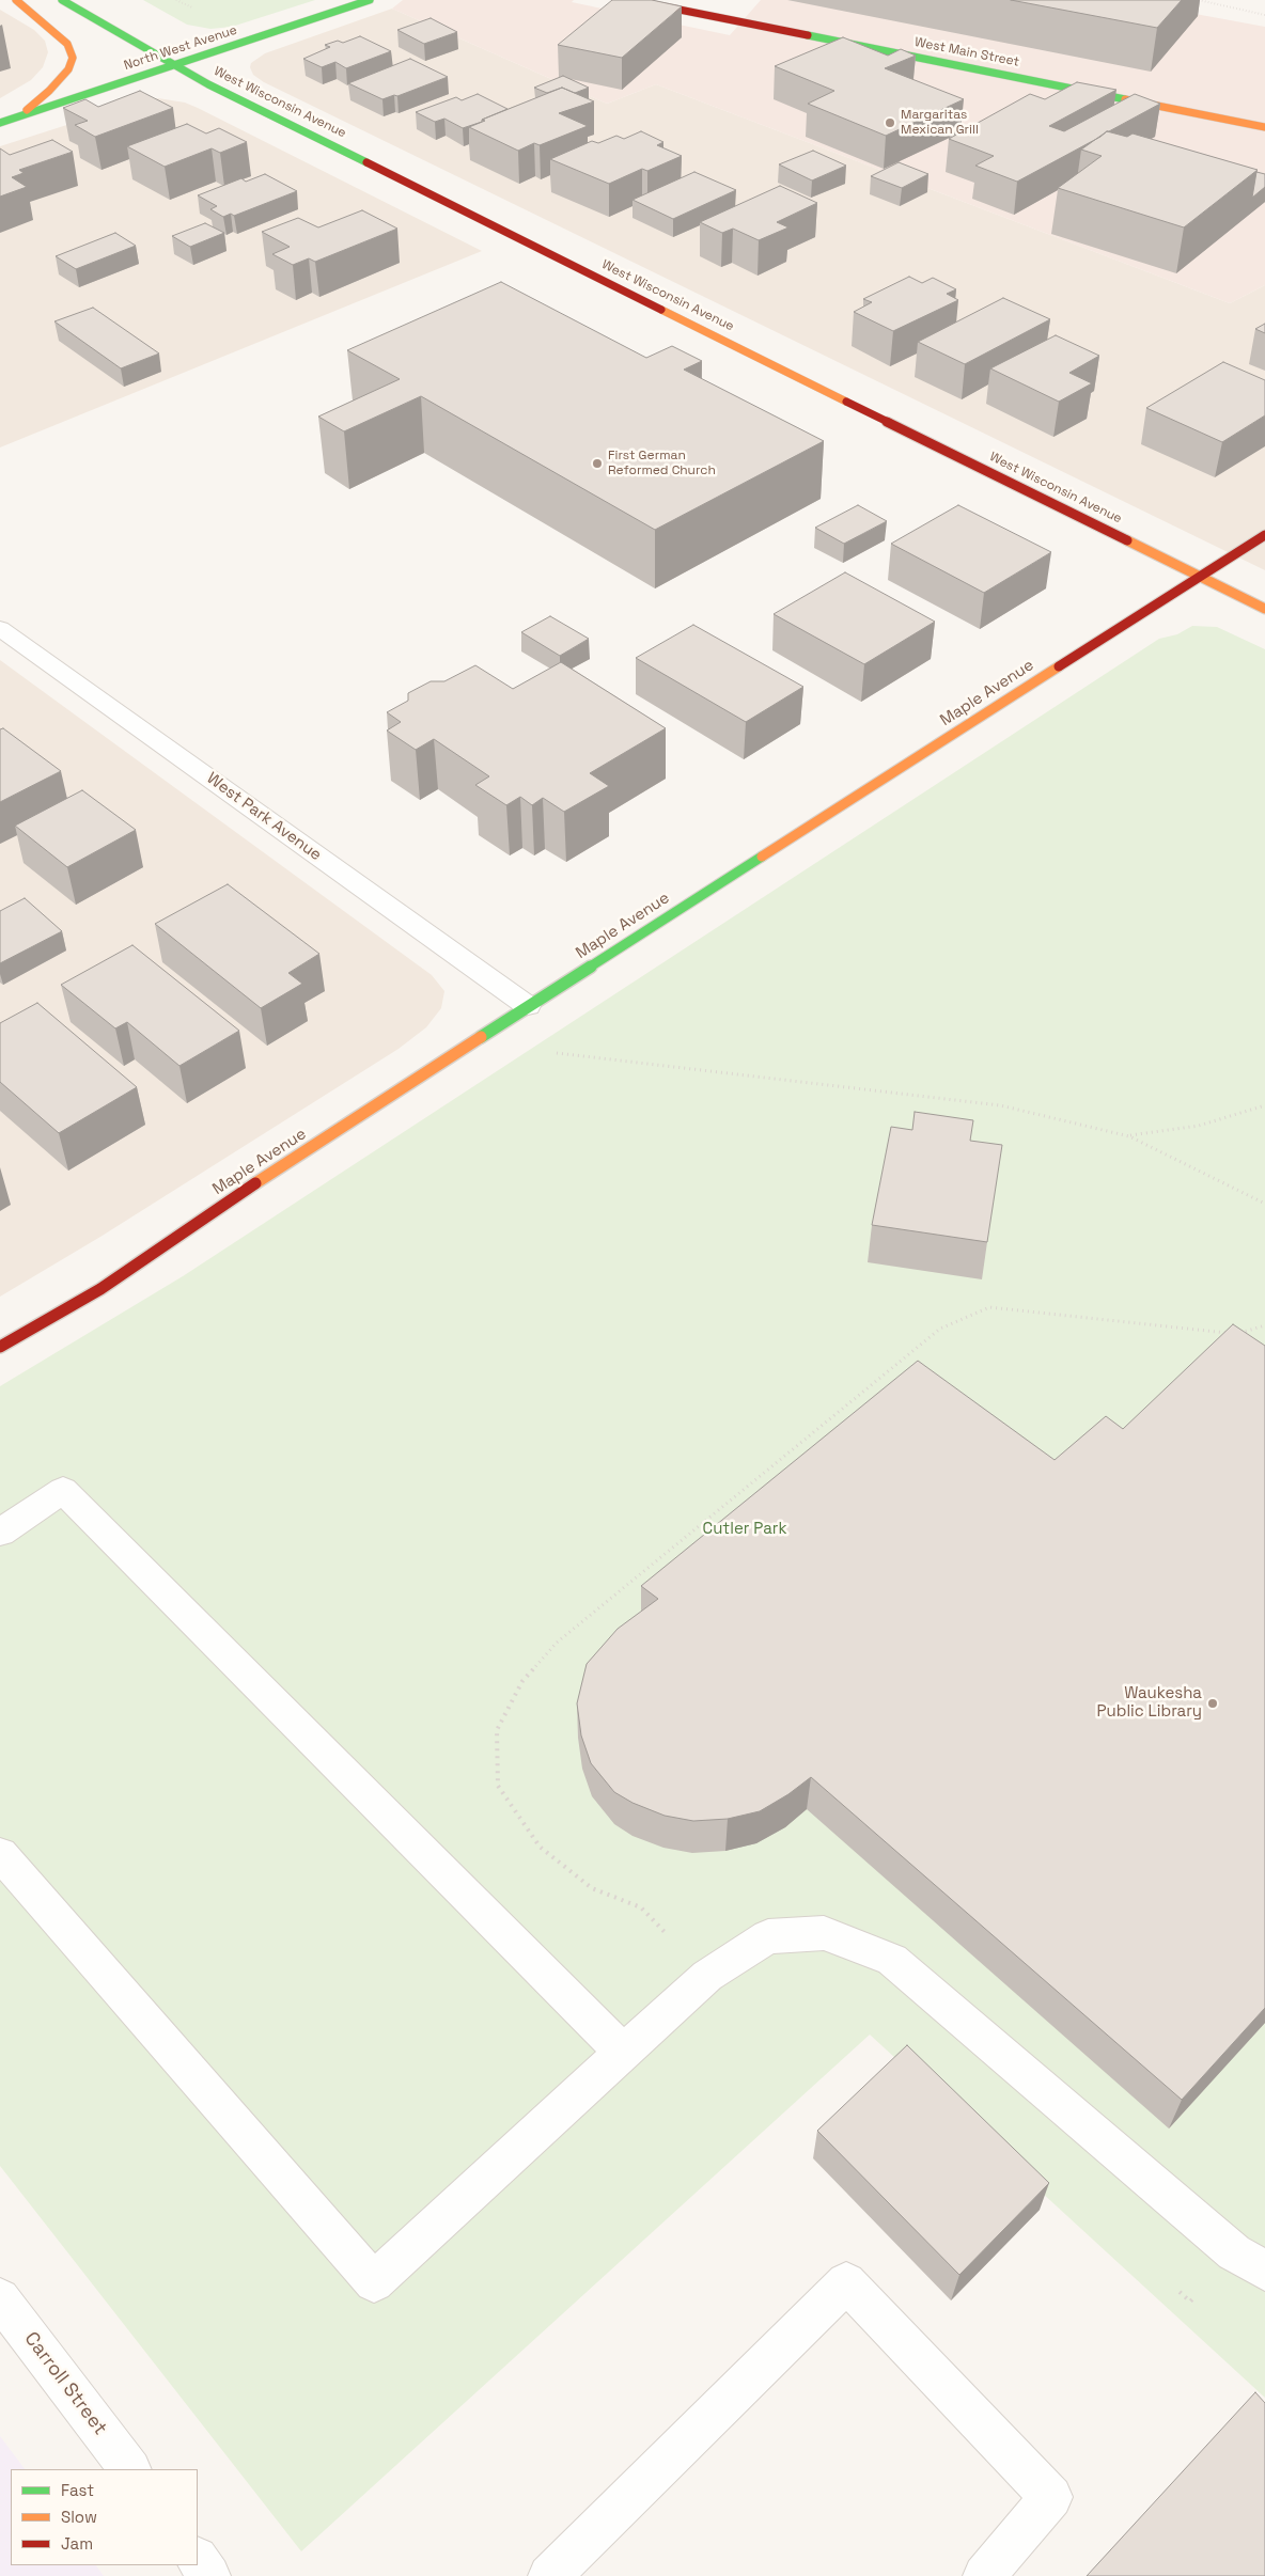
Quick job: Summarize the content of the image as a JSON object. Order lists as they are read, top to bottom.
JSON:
{
  "streets": {
    "street": [
      "North West Avenue",
      "West Main Street",
      "West Wisconsin Avenue",
      "Maple Avenue",
      "West Park Avenue",
      "Carroll Street"
    ]
  },
  "crossings": [
    ["North West Avenue", "West Wisconsin Avenue"],
    ["West Wisconsin Avenue", "Maple Avenue"],
    ["Maple Avenue", "West Park Avenue"]
  ],
  "parks": ["Cutler Park"],
  "places": ["Margaritas Mexican Grill", "First German Reformed Church", "Waukesha Public Library"],
  "legend": ["Fast", "Slow", "Jam"]
}
